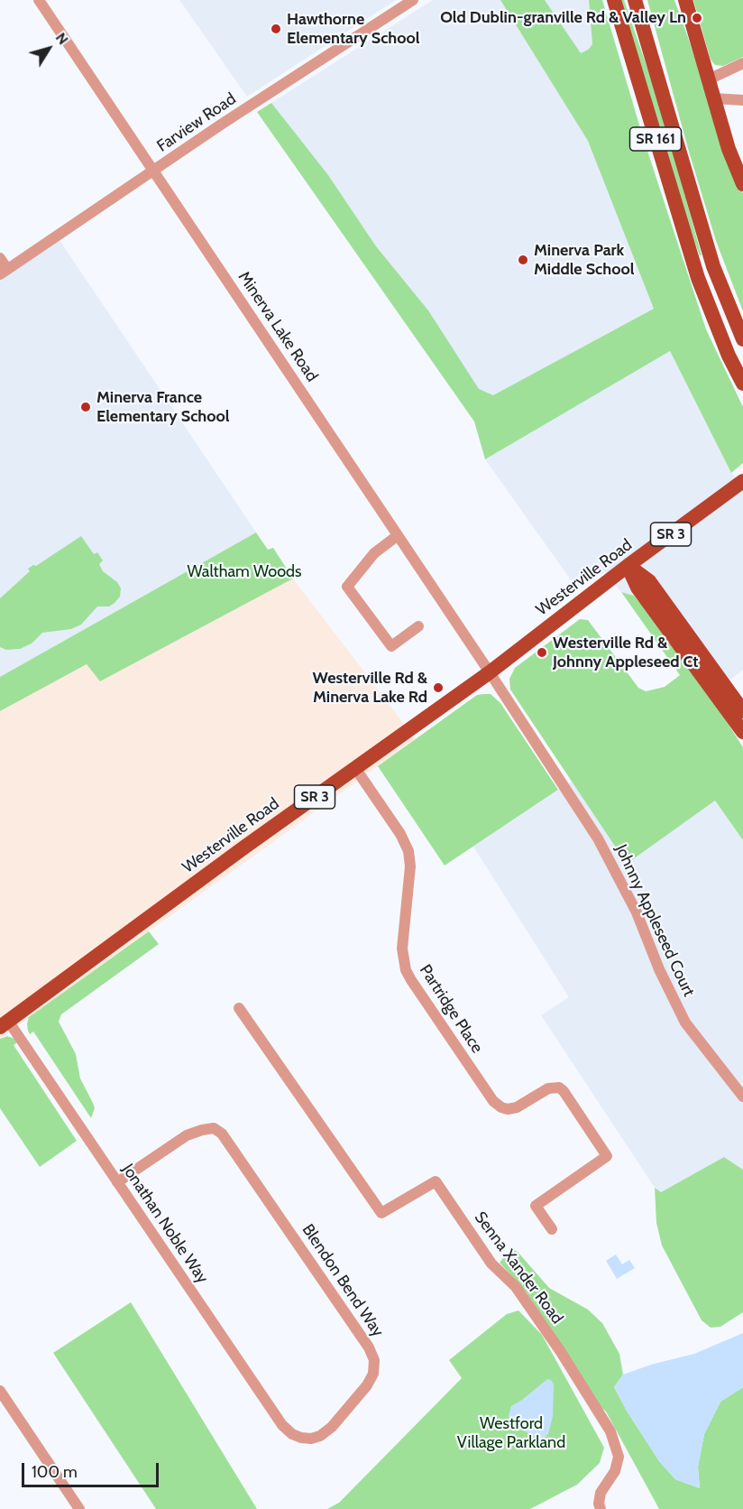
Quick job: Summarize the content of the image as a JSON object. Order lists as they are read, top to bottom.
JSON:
{
  "streets": {
    "main road": ["SR 161", "SR 3", "Westerville Road"],
    "street": [
      "Farview Road",
      "Minerva Lake Road",
      "Johnny Appleseed Court",
      "Partridge Place",
      "Jonathan Noble Way",
      "Senna Xander Road",
      "Blendon Bend Way"
    ]
  },
  "crossings": [
    ["Farview Road", "Minerva Lake Road"],
    ["Minerva Lake Road", "Westerville Road"],
    ["Minerva Lake Road", "Johnny Appleseed Court"],
    ["Westerville Road", "Johnny Appleseed Court"],
    ["Westerville Road", "Partridge Place"],
    ["Westerville Road", "Jonathan Noble Way"],
    ["Jonathan Noble Way", "Blendon Bend Way"]
  ],
  "parks": ["Waltham Woods", "Westford Village Parkland"],
  "places": [
    "Old Dublin-granville Rd & Valley Ln",
    "Hawthorne Elementary School",
    "Minerva Park Middle School",
    "Minerva France Elementary School",
    "Westerville Rd & Johnny Appleseed Ct",
    "Westerville Rd & Minerva Lake Rd"
  ],
  "scale_bar": "100 m",
  "north": "top right"
}
